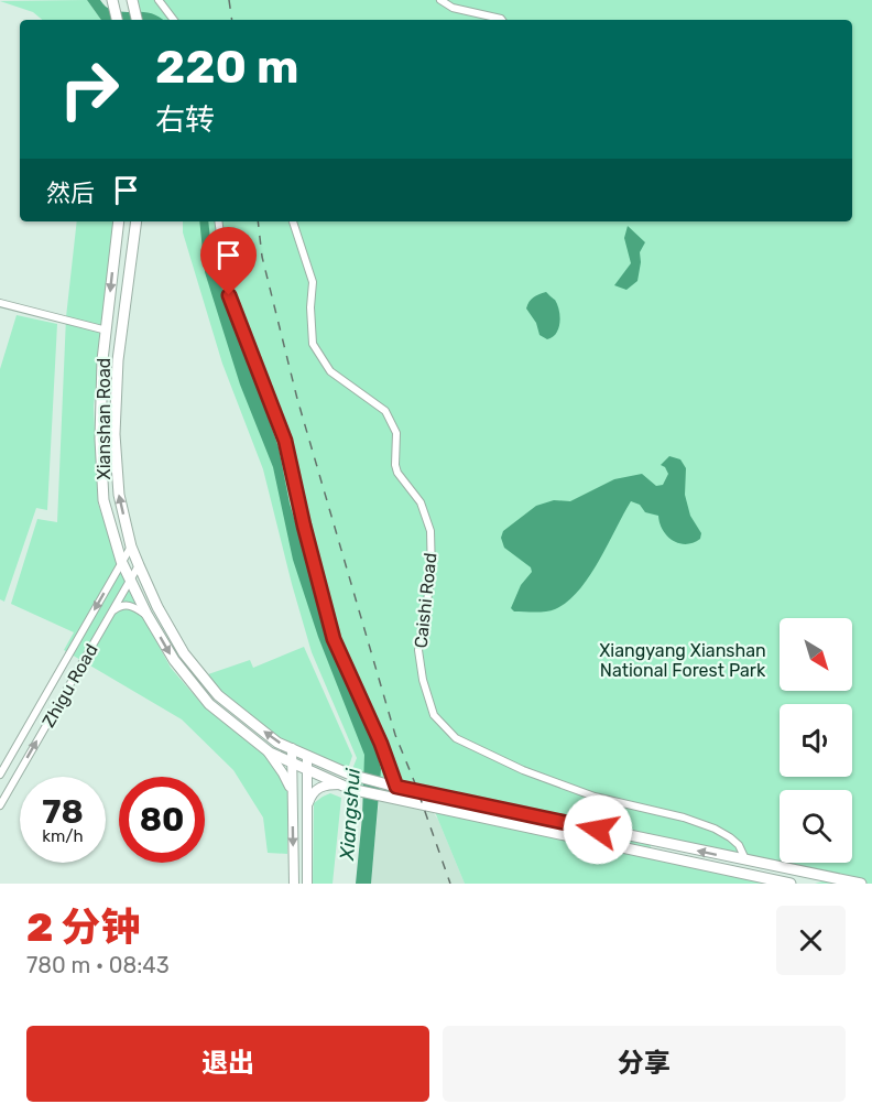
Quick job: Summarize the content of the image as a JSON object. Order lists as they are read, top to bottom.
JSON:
{
  "streets": {
    "highway": ["Xianshan Road"],
    "street": ["Caishi Road", "Zhigu Road"]
  },
  "crossings": [
    ["Xianshan Road", "Caishi Road"],
    ["Xianshan Road", "Zhigu Road"]
  ],
  "water": ["Xiangshui"],
  "parks": ["Xiangyang Xianshan National Forest Park"],
  "north": "bottom right",
  "page": {
    "turn": ["220 m", "右转"],
    "then": "然后",
    "speed": "78 km/h",
    "limit": "80",
    "heading": ["2 分钟", "780 m · 08:43"],
    "buttons": ["退出", "分享"]
  }
}
